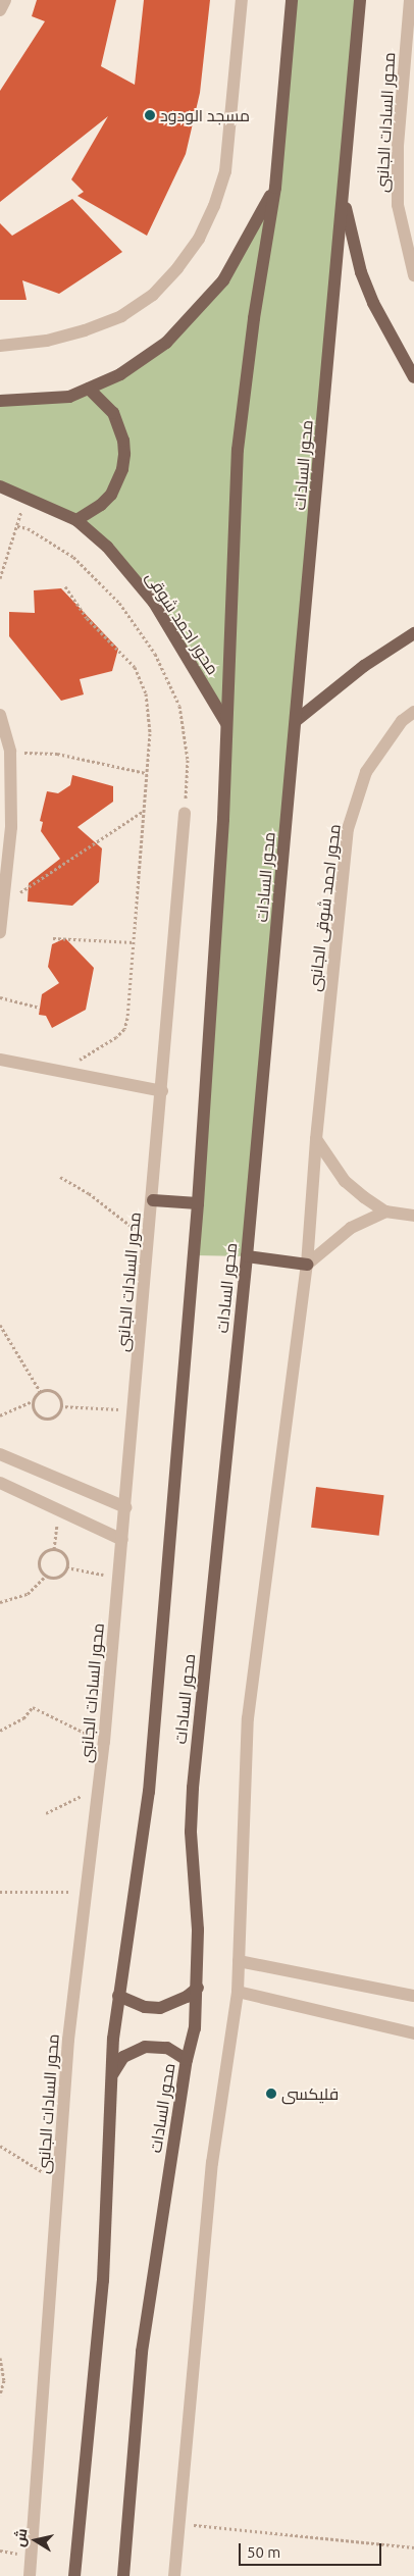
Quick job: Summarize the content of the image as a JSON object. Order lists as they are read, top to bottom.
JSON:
{
  "streets": {
    "main road": ["محور السادات", "محور احمد شوقى"],
    "street": ["محور السادات الجانبى", "محور احمد شوقى الجانبى"]
  },
  "crossings": [
    ["محور السادات", "محور احمد شوقى"]
  ],
  "places": ["مسجد الودود", "فليكسى"],
  "scale_bar": "50 m",
  "north": "left"
}
